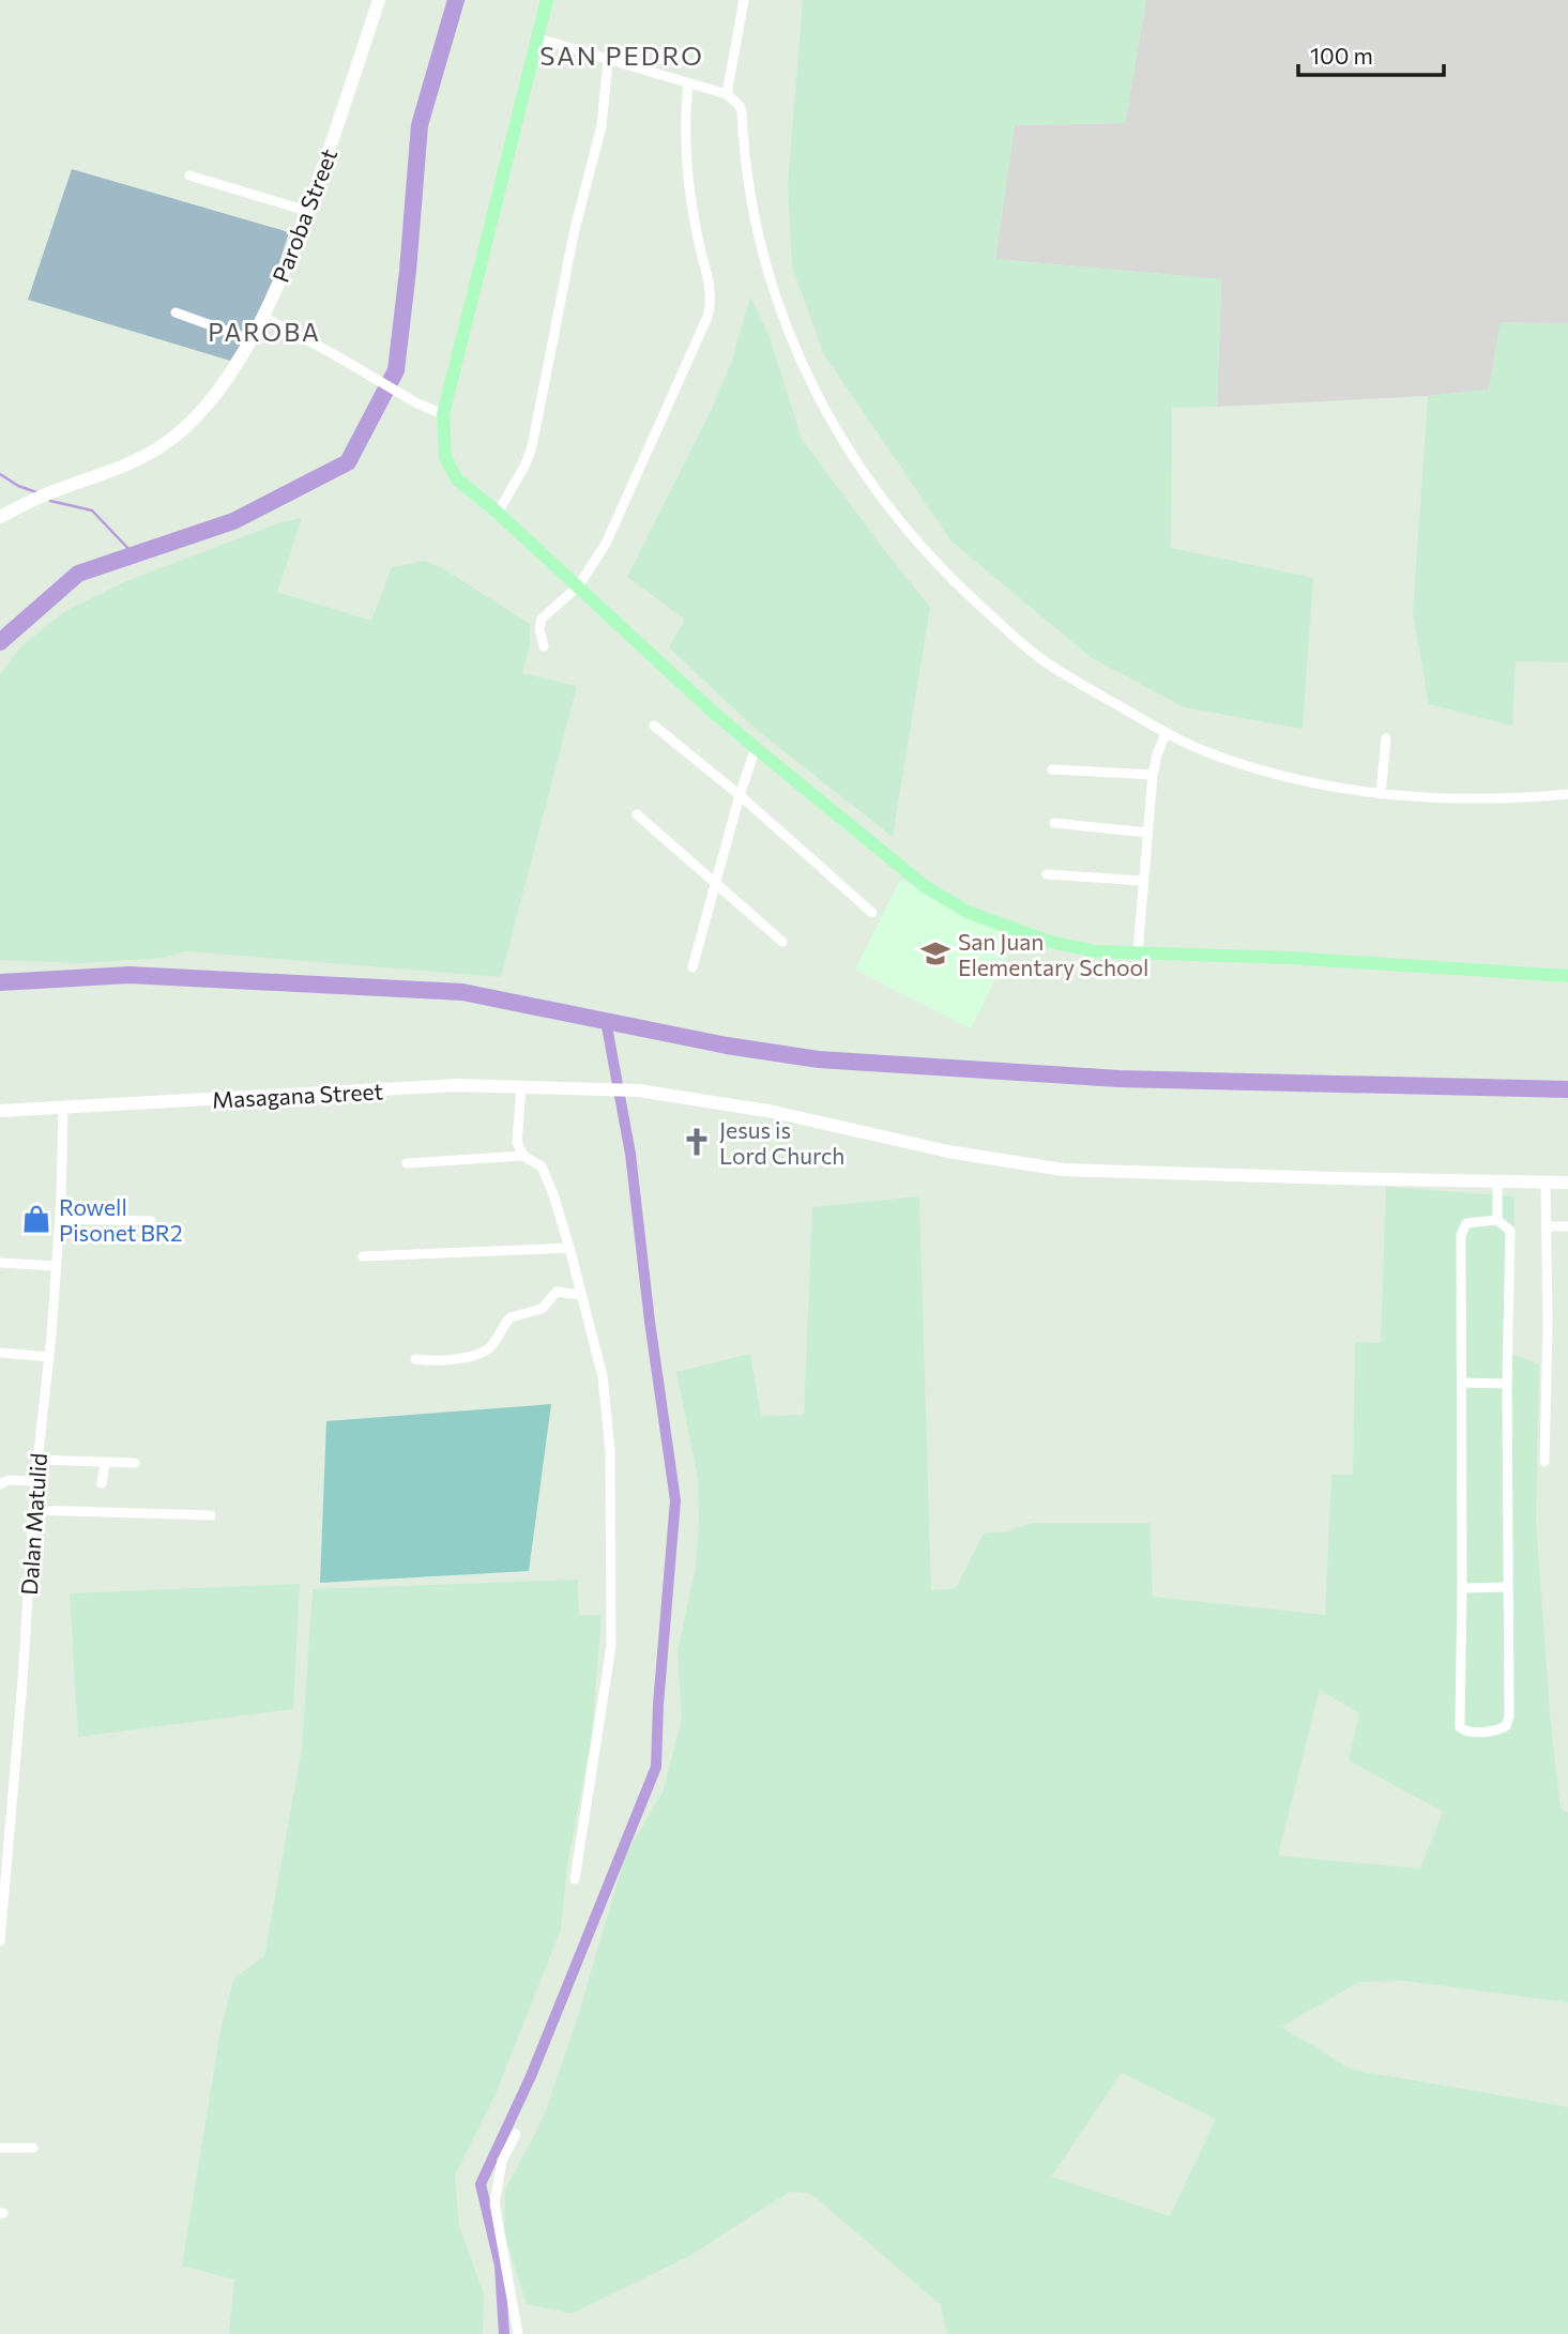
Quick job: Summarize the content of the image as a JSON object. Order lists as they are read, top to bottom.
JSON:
{
  "streets": {
    "street": ["Paroba Street", "Masagana Street", "Dalan Matulid"]
  },
  "crossings": [
    ["Masagana Street", "Dalan Matulid"]
  ],
  "districts": ["SAN PEDRO", "PAROBA"],
  "places": {
    "school or university": ["San Juan Elementary School"],
    "church": ["Jesus is Lord Church"],
    "shop": ["Rowell Pisonet BR2"]
  },
  "scale_bar": "100 m"
}
